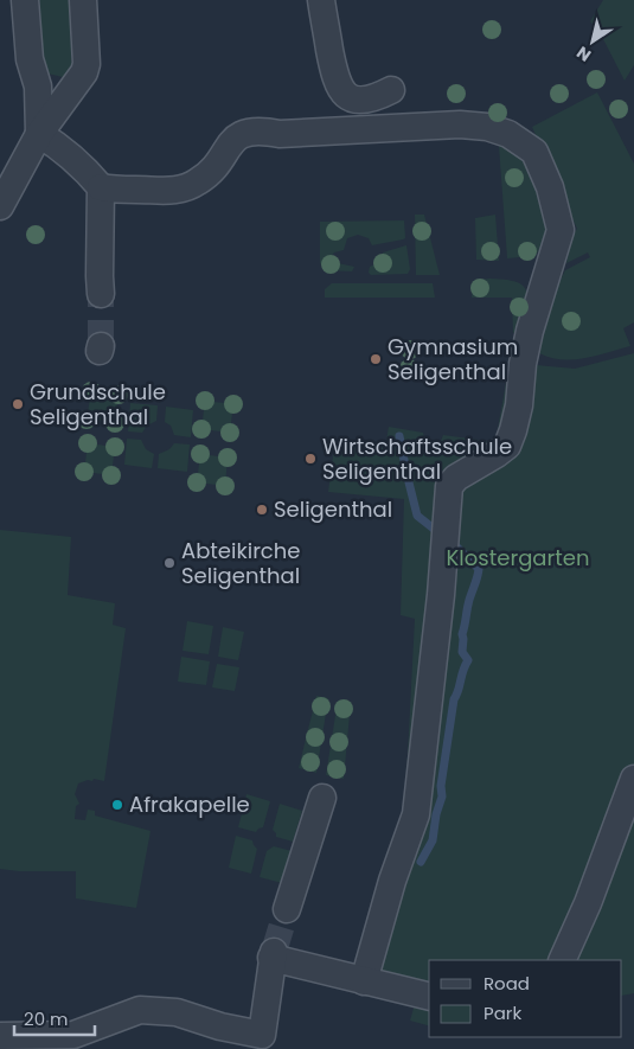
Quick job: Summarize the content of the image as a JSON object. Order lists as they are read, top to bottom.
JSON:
{
  "parks": ["Klostergarten"],
  "places": [
    "Gymnasium Seligenthal",
    "Grundschule Seligenthal",
    "Wirtschaftsschule Seligenthal",
    "Seligenthal",
    "Abteikirche Seligenthal",
    "Afrakapelle"
  ],
  "legend": ["Road", "Park"],
  "scale_bar": "20 m",
  "north": "bottom left"
}
